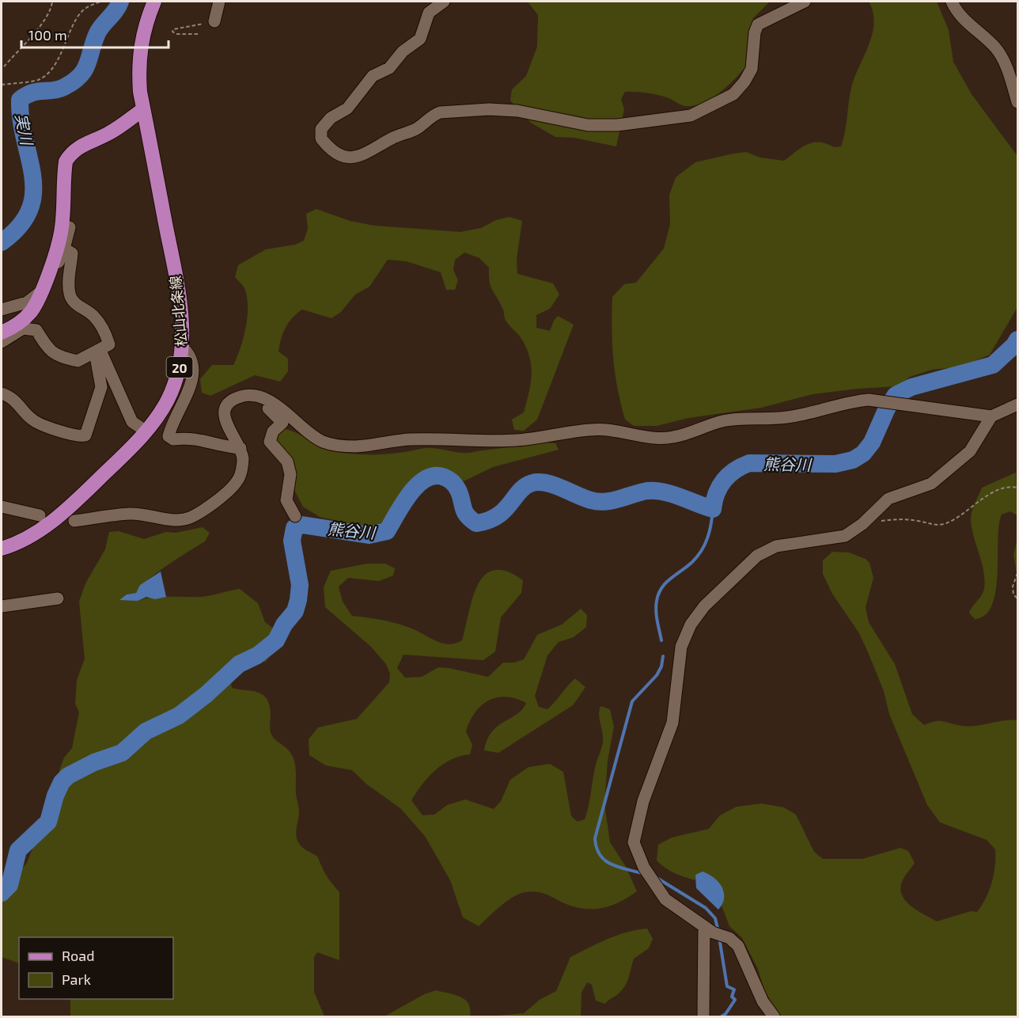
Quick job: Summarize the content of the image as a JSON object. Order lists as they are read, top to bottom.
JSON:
{
  "streets": {
    "main road": ["松山北条線", "20"]
  },
  "water": ["実川", "熊谷川"],
  "legend": ["Road", "Park"],
  "scale_bar": "100 m"
}
